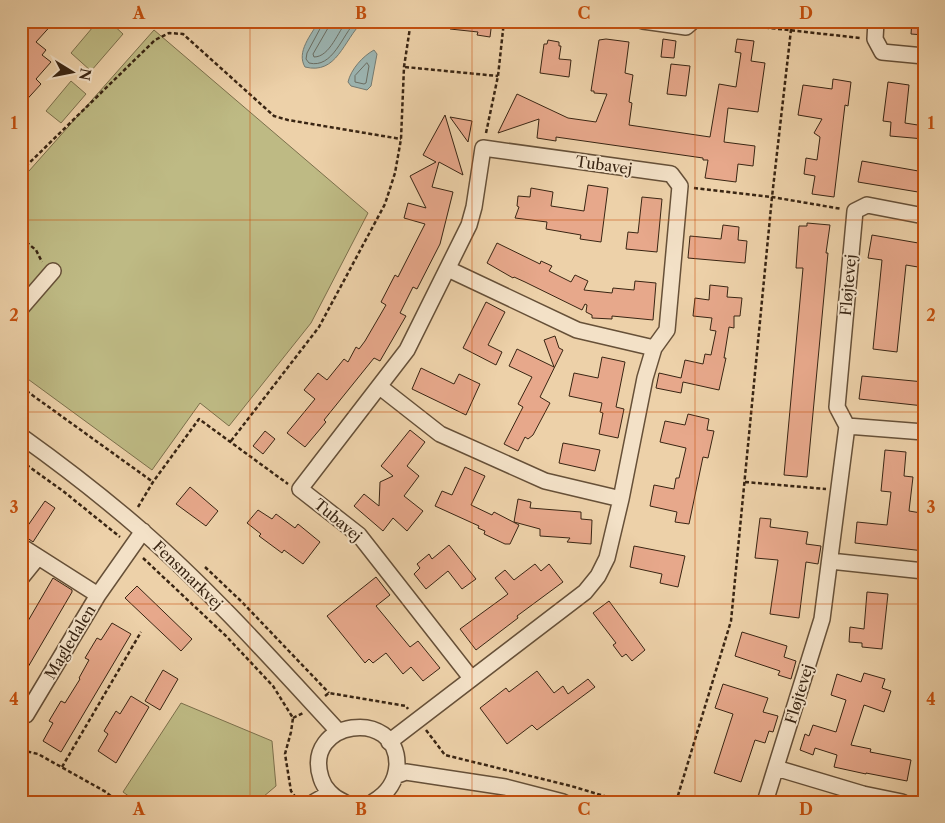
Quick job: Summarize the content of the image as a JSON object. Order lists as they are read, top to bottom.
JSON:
{
  "streets": {
    "street": [
      "Tubavej",
      "Fløjtevej",
      "Fensmarkvej",
      "Magledalen"
    ]
  },
  "crossings": [
    ["Fensmarkvej", "Magledalen"]
  ],
  "north": "right",
  "grid": {
    "columns": [
      "A",
      "B",
      "C",
      "D"
    ],
    "rows": [
      "1",
      "2",
      "3",
      "4"
    ]
  }
}
